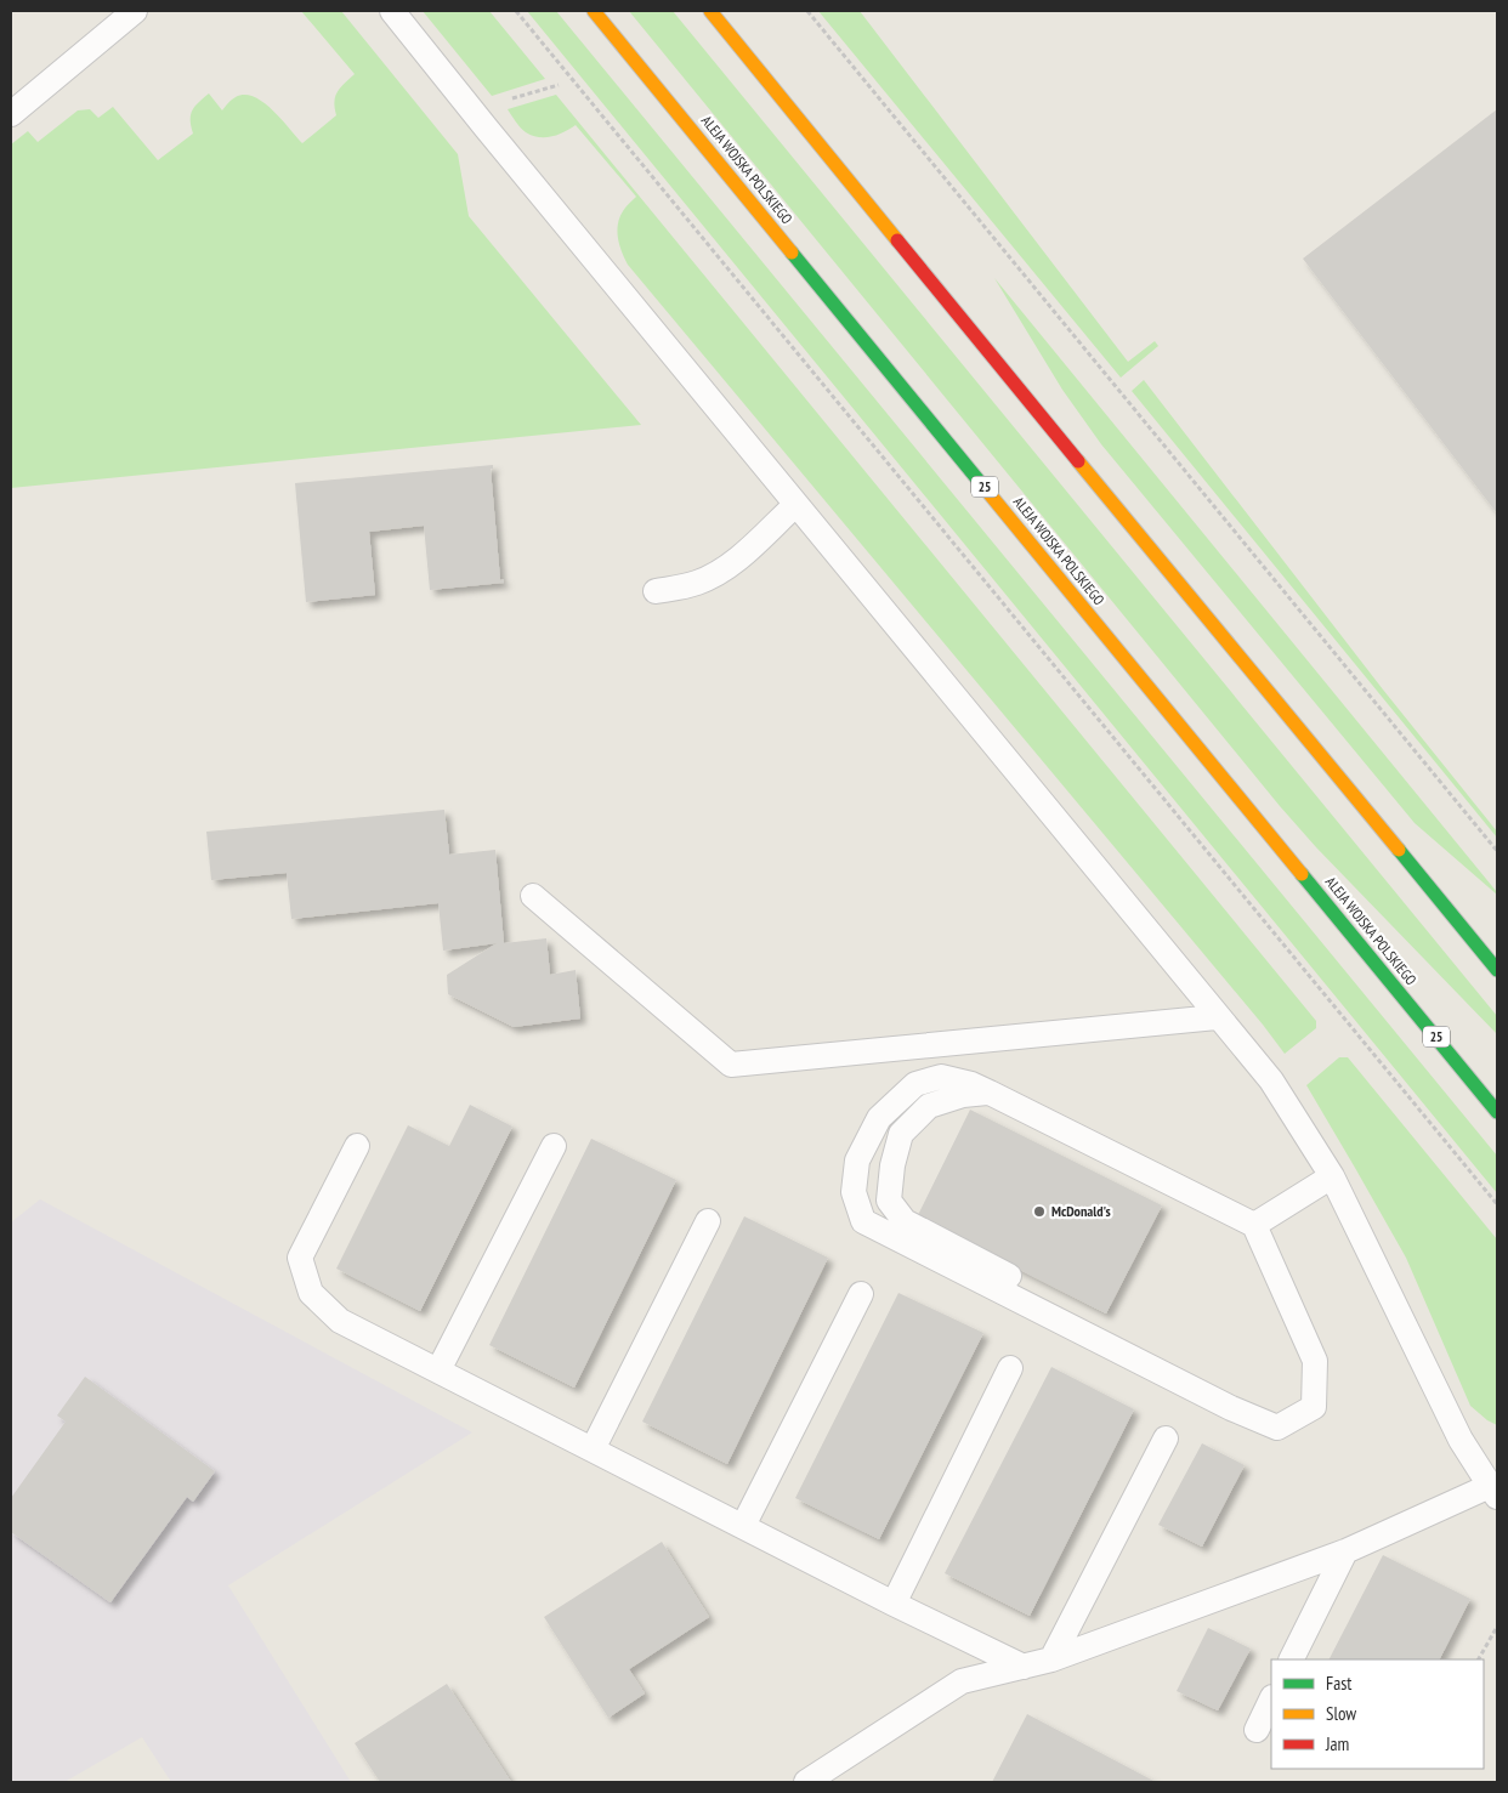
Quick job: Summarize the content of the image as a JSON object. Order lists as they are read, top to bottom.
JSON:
{
  "streets": {
    "main road": ["ALEJA WOJSKA POLSKIEGO", "25"]
  },
  "places": ["McDonald's"],
  "legend": ["Fast", "Slow", "Jam"]
}
